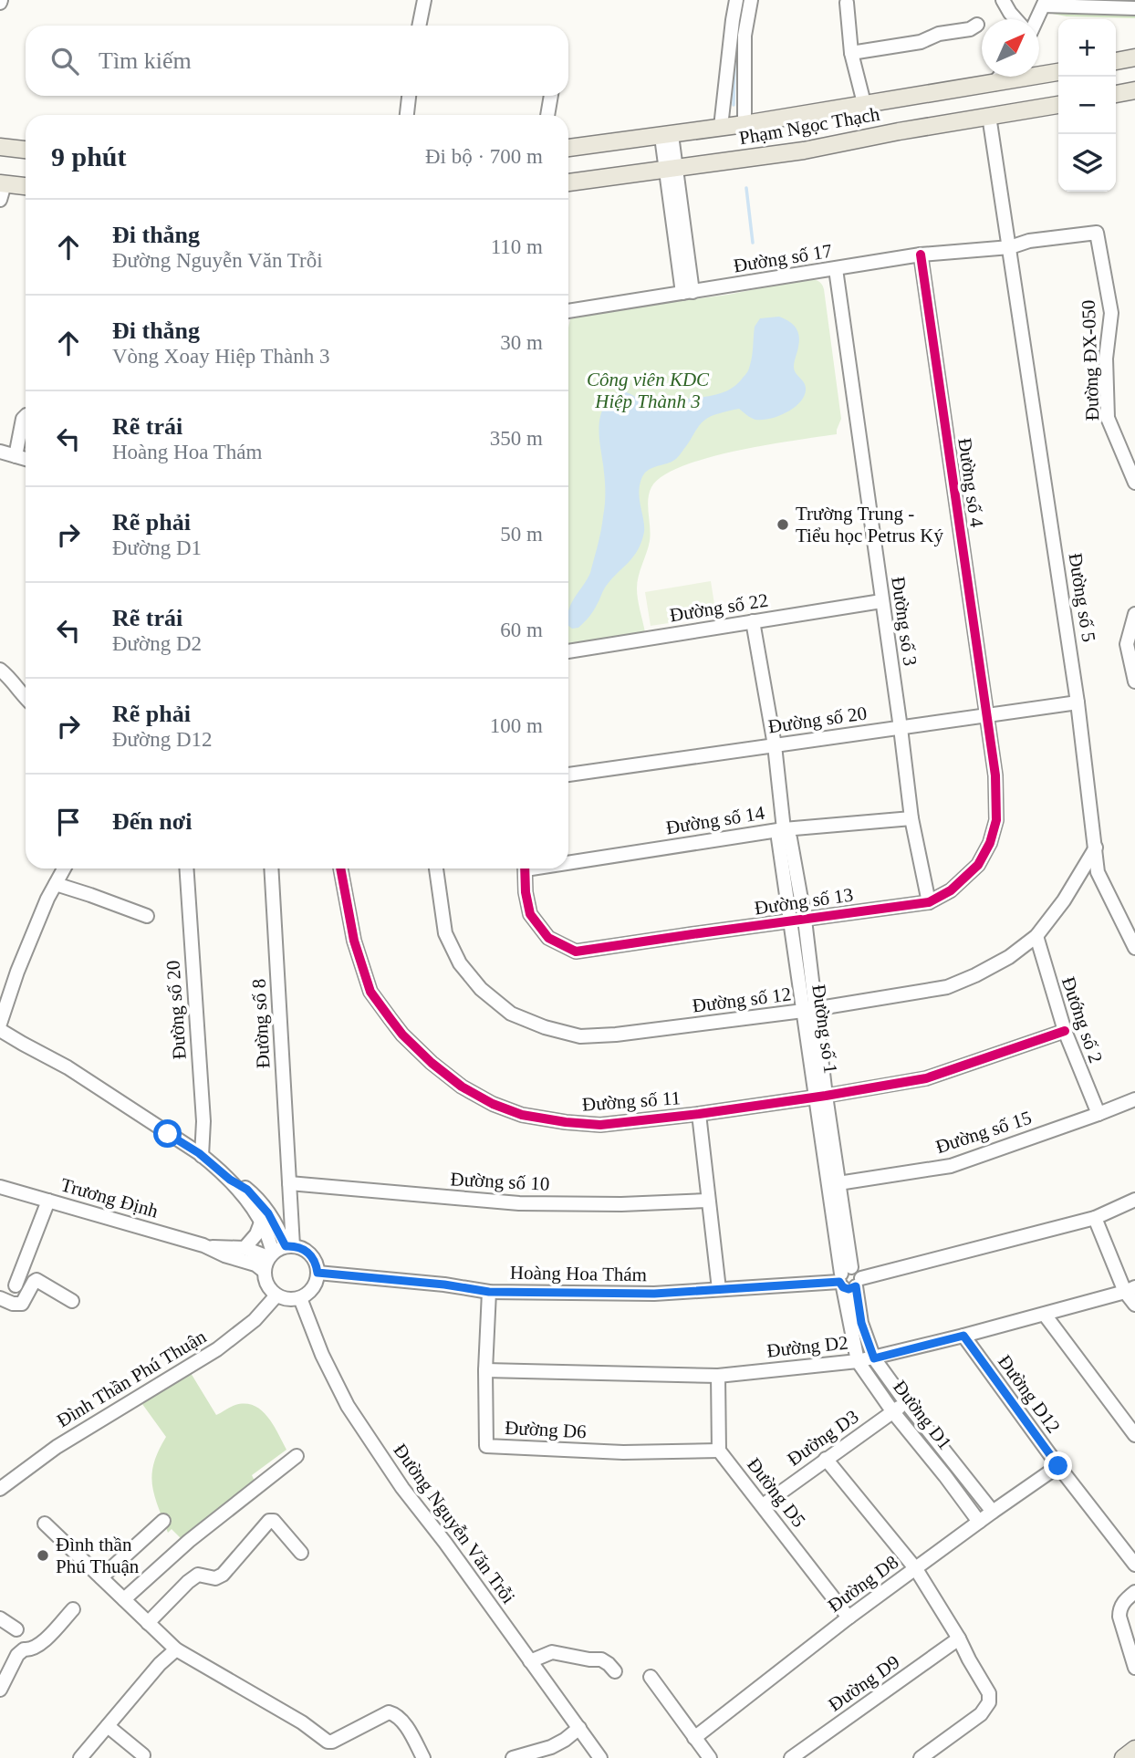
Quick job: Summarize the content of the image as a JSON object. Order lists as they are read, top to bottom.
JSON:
{
  "streets": {
    "main road": ["Phạm Ngọc Thạch"],
    "street": [
      "Đường số 17",
      "Đường ĐX-050",
      "Đường số 4",
      "Đường số 5",
      "Đường số 22",
      "Đường số 3",
      "Đường số 20",
      "Đường số 14",
      "Đường số 13",
      "Đường số 12",
      "Đướng số 2",
      "Đường số 8",
      "Đường số 1",
      "Đường số 11",
      "Đường số 15",
      "Đường số 10",
      "Trương Định",
      "Hoàng Hoa Thám",
      "Đường D2",
      "Đình Thần Phú Thuận",
      "Đường D12",
      "Đường D1",
      "Đường D6",
      "Đường D3",
      "Đường D5",
      "Đường Nguyễn Văn Trỗi",
      "Đường D8",
      "Đường D9"
    ]
  },
  "crossings": [
    ["Phạm Ngọc Thạch", "Đường số 5"],
    ["Đường số 17", "Đường ĐX-050"],
    ["Đường số 17", "Đường số 4"],
    ["Đường số 17", "Đường số 5"],
    ["Đường số 17", "Đường số 3"],
    ["Đường số 4", "Đường số 20"],
    ["Đường số 4", "Đường số 13"],
    ["Đường số 5", "Đường số 20"],
    ["Đường số 5", "Đường số 12"],
    ["Đường số 22", "Đường số 3"],
    ["Đường số 22", "Đường số 1"],
    ["Đường số 3", "Đường số 20"],
    ["Đường số 3", "Đường số 14"],
    ["Đường số 3", "Đường số 13"],
    ["Đường số 20", "Đường số 13"],
    ["Đường số 20", "Đường số 1"],
    ["Đường số 14", "Đường số 1"],
    ["Đường số 13", "Đường số 1"],
    ["Đường số 12", "Đướng số 2"],
    ["Đường số 12", "Đường số 1"],
    ["Đướng số 2", "Đường số 11"],
    ["Đướng số 2", "Đường số 15"],
    ["Đường số 8", "Đường số 10"],
    ["Đường số 8", "Trương Định"],
    ["Đường số 8", "Hoàng Hoa Thám"],
    ["Đường số 8", "Đình Thần Phú Thuận"],
    ["Đường số 8", "Đường Nguyễn Văn Trỗi"],
    ["Đường số 1", "Đường số 11"],
    ["Đường số 1", "Đường số 15"],
    ["Đường số 1", "Hoàng Hoa Thám"],
    ["Đường số 1", "Đường D1"],
    ["Trương Định", "Hoàng Hoa Thám"],
    ["Trương Định", "Đình Thần Phú Thuận"],
    ["Trương Định", "Đường Nguyễn Văn Trỗi"],
    ["Hoàng Hoa Thám", "Đình Thần Phú Thuận"],
    ["Hoàng Hoa Thám", "Đường D1"],
    ["Hoàng Hoa Thám", "Đường D6"],
    ["Hoàng Hoa Thám", "Đường Nguyễn Văn Trỗi"],
    ["Đường D2", "Đường D12"],
    ["Đường D2", "Đường D1"],
    ["Đường D2", "Đường D6"],
    ["Đình Thần Phú Thuận", "Đường Nguyễn Văn Trỗi"],
    ["Đường D12", "Đường D8"],
    ["Đường D1", "Đường D3"],
    ["Đường D1", "Đường D8"],
    ["Đường D6", "Đường D5"],
    ["Đường D3", "Đường D5"],
    ["Đường D5", "Đường D8"]
  ],
  "parks": ["Công viên KDC Hiệp Thành 3"],
  "places": ["Trường Trung - Tiểu học Petrus Ký", "Đình thần Phú Thuận"],
  "north": "top right",
  "page": {
    "map_buttons": ["+", "−"],
    "search": "Tìm kiếm",
    "heading": ["9 phút", "Đi bộ · 700 m"],
    "list": [
      ["Đi thẳng", "Đường Nguyễn Văn Trỗi", "110 m"],
      ["Đi thẳng", "Vòng Xoay Hiệp Thành 3", "30 m"],
      ["Rẽ trái", "Hoàng Hoa Thám", "350 m"],
      ["Rẽ phải", "Đường D1", "50 m"],
      ["Rẽ trái", "Đường D2", "60 m"],
      ["Rẽ phải", "Đường D12", "100 m"],
      "Đến nơi"
    ]
  }
}
